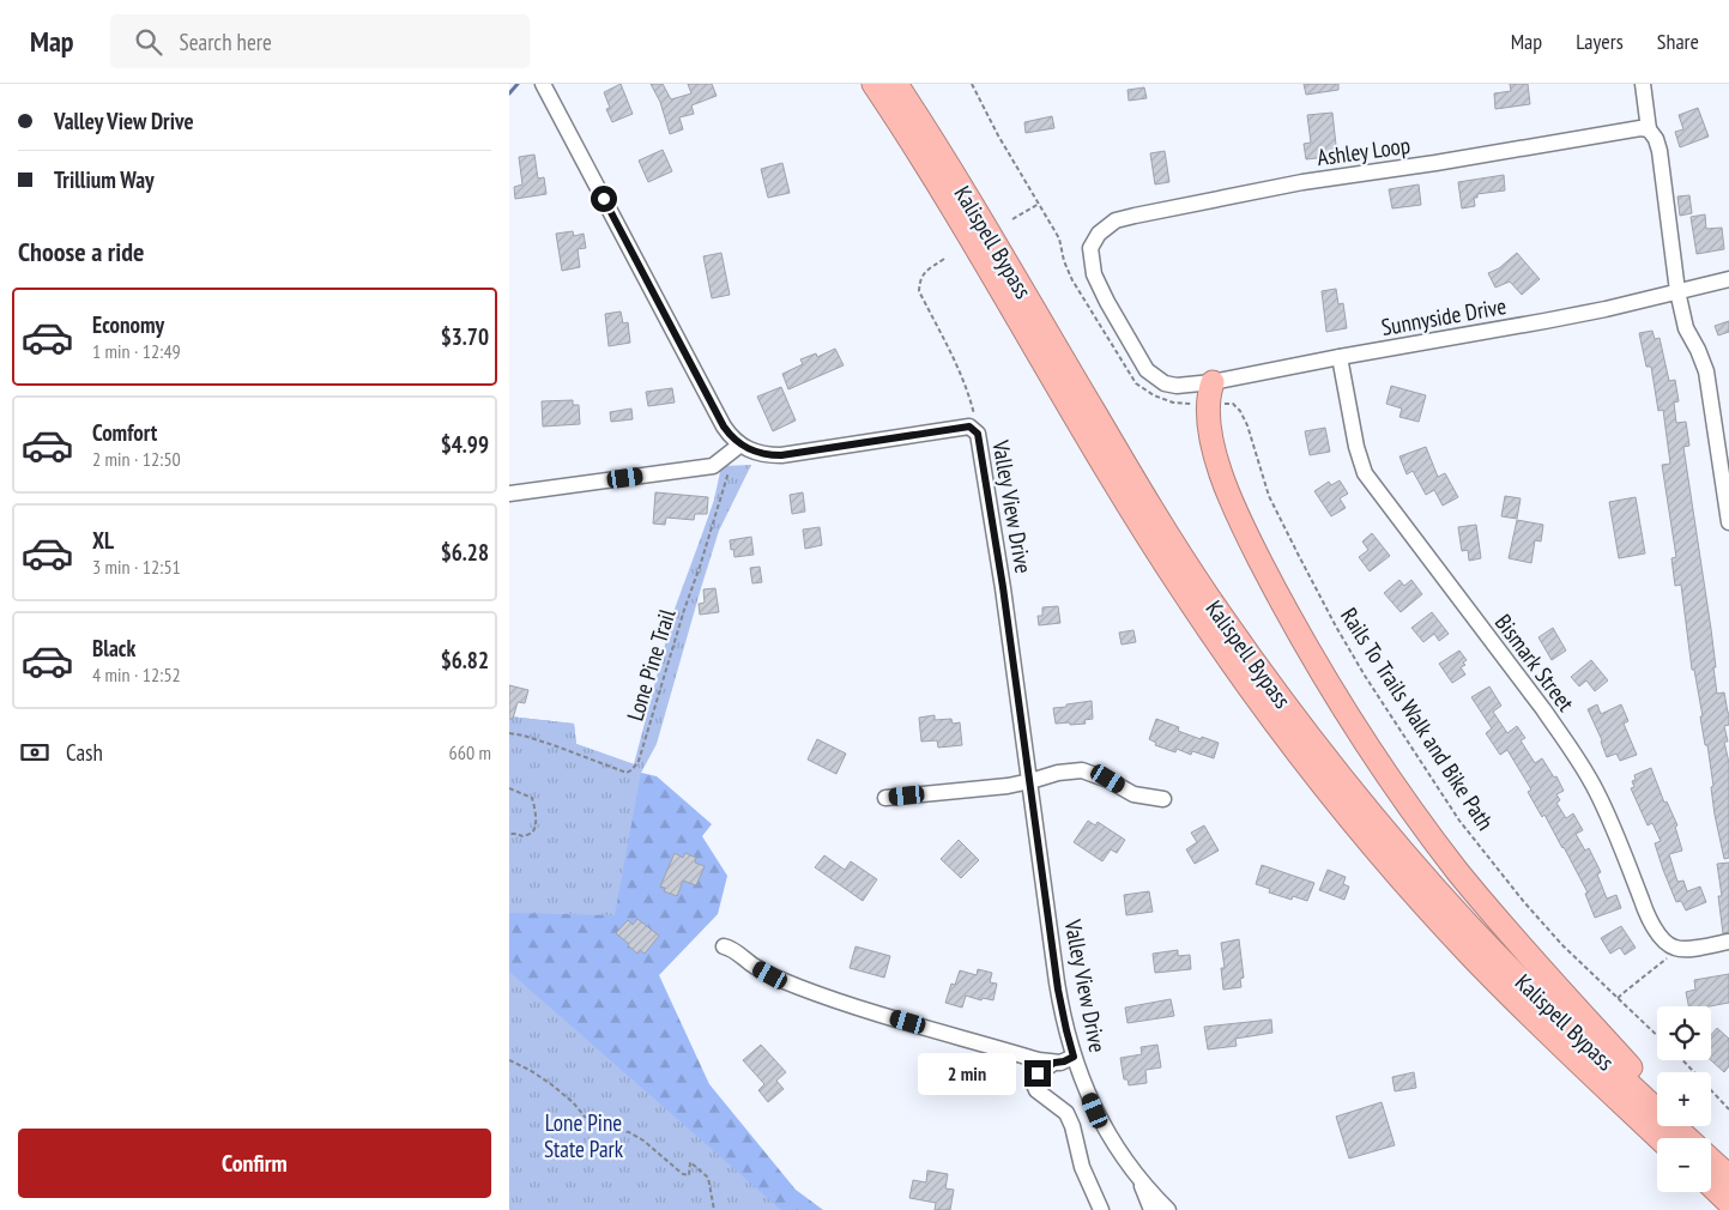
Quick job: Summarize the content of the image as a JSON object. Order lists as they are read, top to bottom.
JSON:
{
  "streets": {
    "highway": ["Kalispell Bypass"],
    "street": [
      "Ashley Loop",
      "Sunnyside Drive",
      "Valley View Drive",
      "Bismark Street"
    ],
    "path": ["Lone Pine Trail", "Rails To Trails Walk and Bike Path"]
  },
  "crossings": [
    ["Ashley Loop", "Sunnyside Drive"],
    ["Sunnyside Drive", "Bismark Street"],
    ["Sunnyside Drive", "Rails To Trails Walk and Bike Path"],
    ["Valley View Drive", "Lone Pine Trail"]
  ],
  "parks": ["Lone Pine State Park"],
  "page": {
    "header": "Map",
    "search": "Search here",
    "nav": ["Map", "Layers", "Share"],
    "banner": ["Valley View Drive", "Trillium Way"],
    "heading": "Choose a ride",
    "list": [
      {
        "name": "Economy",
        "note": "1 min · 12:49",
        "value": "$3.70"
      },
      {
        "name": "Comfort",
        "note": "2 min · 12:50",
        "value": "$4.99"
      },
      {
        "name": "XL",
        "note": "3 min · 12:51",
        "value": "$6.28"
      },
      {
        "name": "Black",
        "note": "4 min · 12:52",
        "value": "$6.82"
      }
    ],
    "pay": ["Cash", "660 m"],
    "map_buttons": ["+", "−"],
    "bubble": "2 min",
    "buttons": "Confirm"
  }
}
